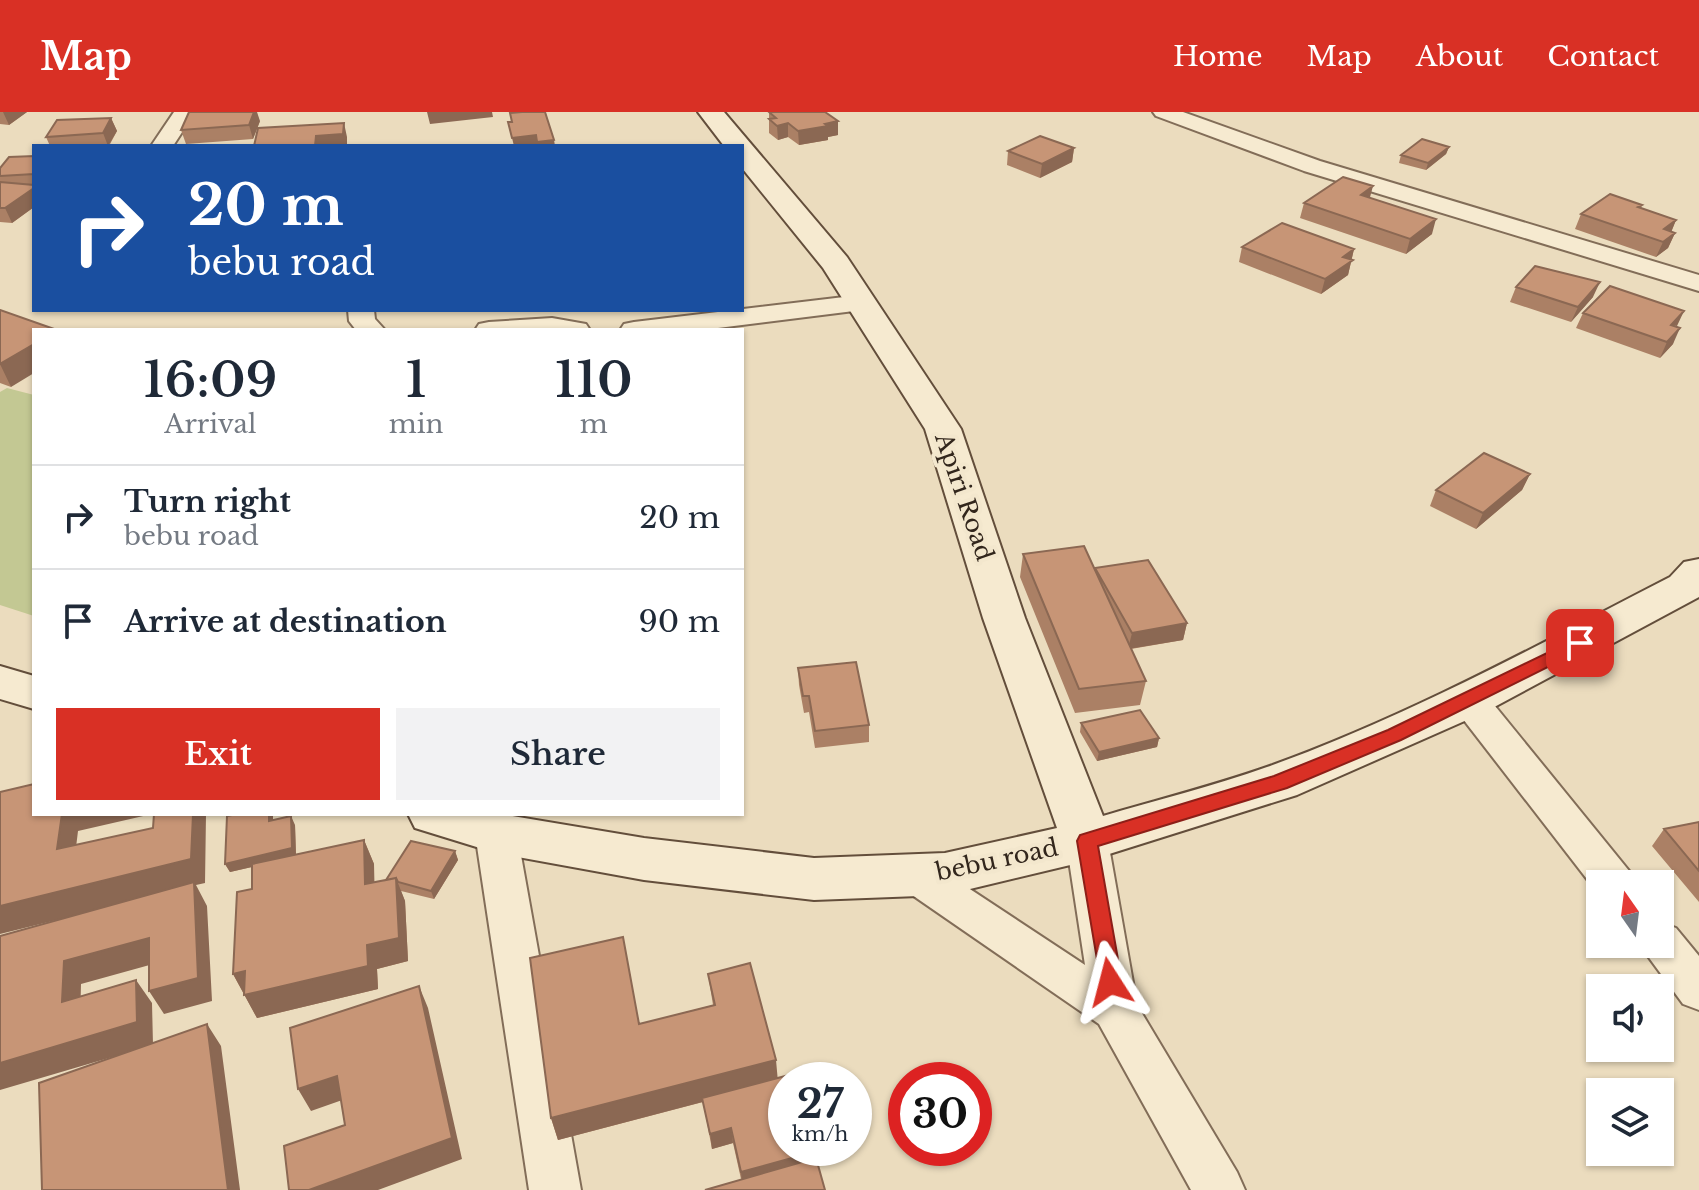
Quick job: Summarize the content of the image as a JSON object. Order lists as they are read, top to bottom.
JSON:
{
  "streets": {
    "street": ["Apiri Road", "bebu road"]
  },
  "crossings": [
    ["Apiri Road", "bebu road"]
  ],
  "north": "top",
  "page": {
    "header": "Map",
    "nav": [
      "Home",
      "Map",
      "About",
      "Contact"
    ],
    "turn": ["20 m", "bebu road"],
    "eta": [
      "16:09",
      "Arrival",
      "1",
      "min",
      "110",
      "m"
    ],
    "list": [
      {
        "name": "Turn right",
        "note": "bebu road",
        "value": "20 m"
      },
      {
        "name": "Arrive at destination",
        "value": "90 m"
      }
    ],
    "buttons": ["Exit", "Share"],
    "speed": "27 km/h",
    "limit": "30"
  }
}
